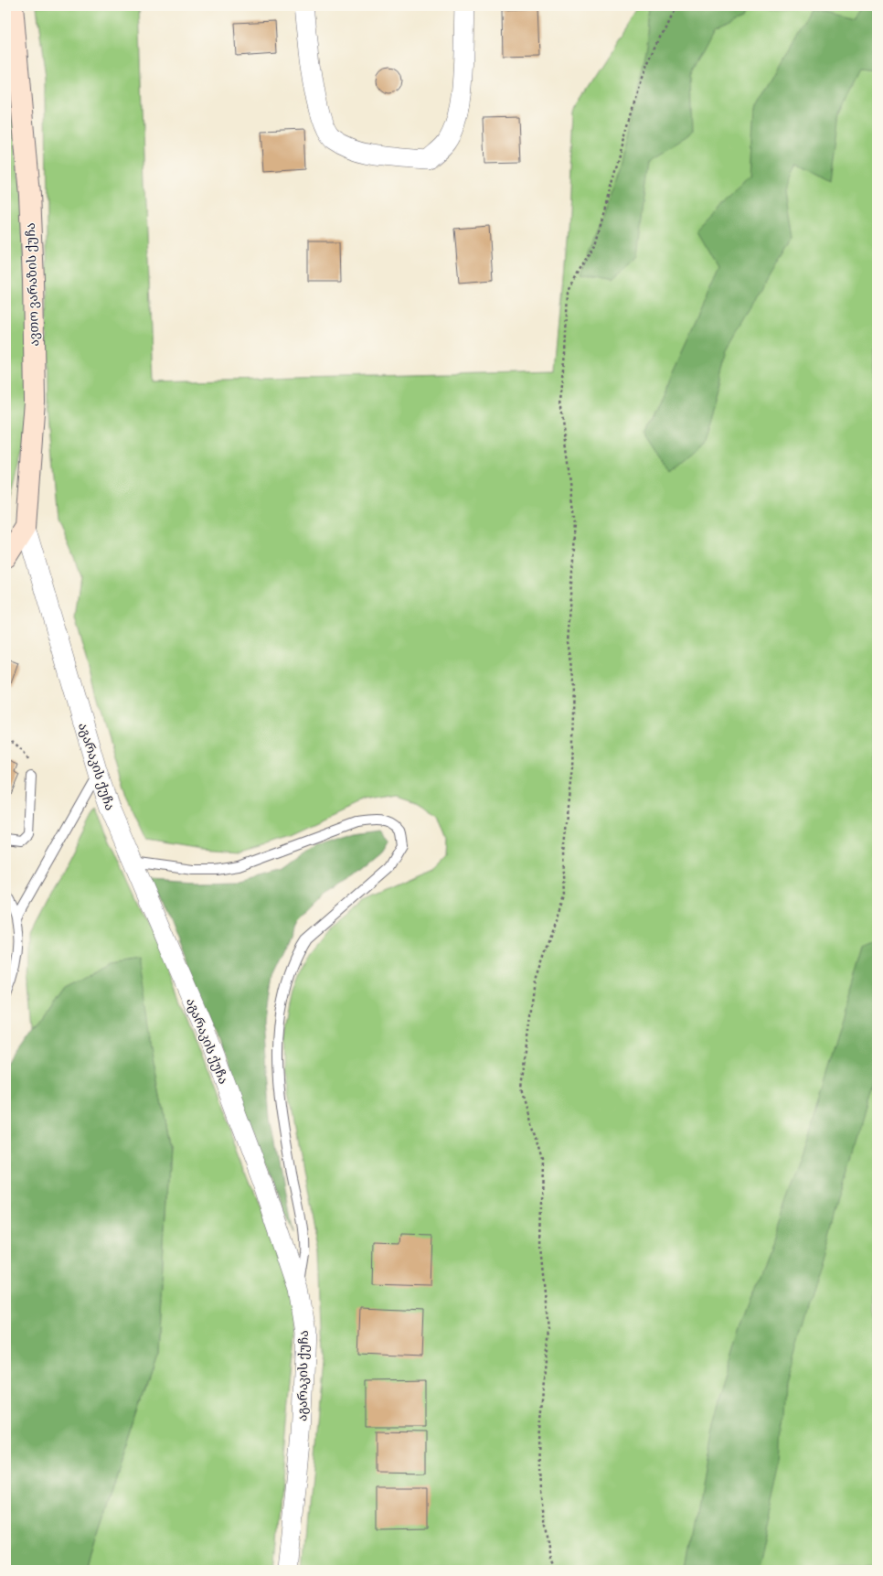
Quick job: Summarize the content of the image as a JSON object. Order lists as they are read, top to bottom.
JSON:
{
  "streets": {
    "street": ["ავთო ვარაზის ქუჩა", "აგარაკის ქუჩა"]
  },
  "crossings": [
    ["ავთო ვარაზის ქუჩა", "აგარაკის ქუჩა"]
  ]
}
